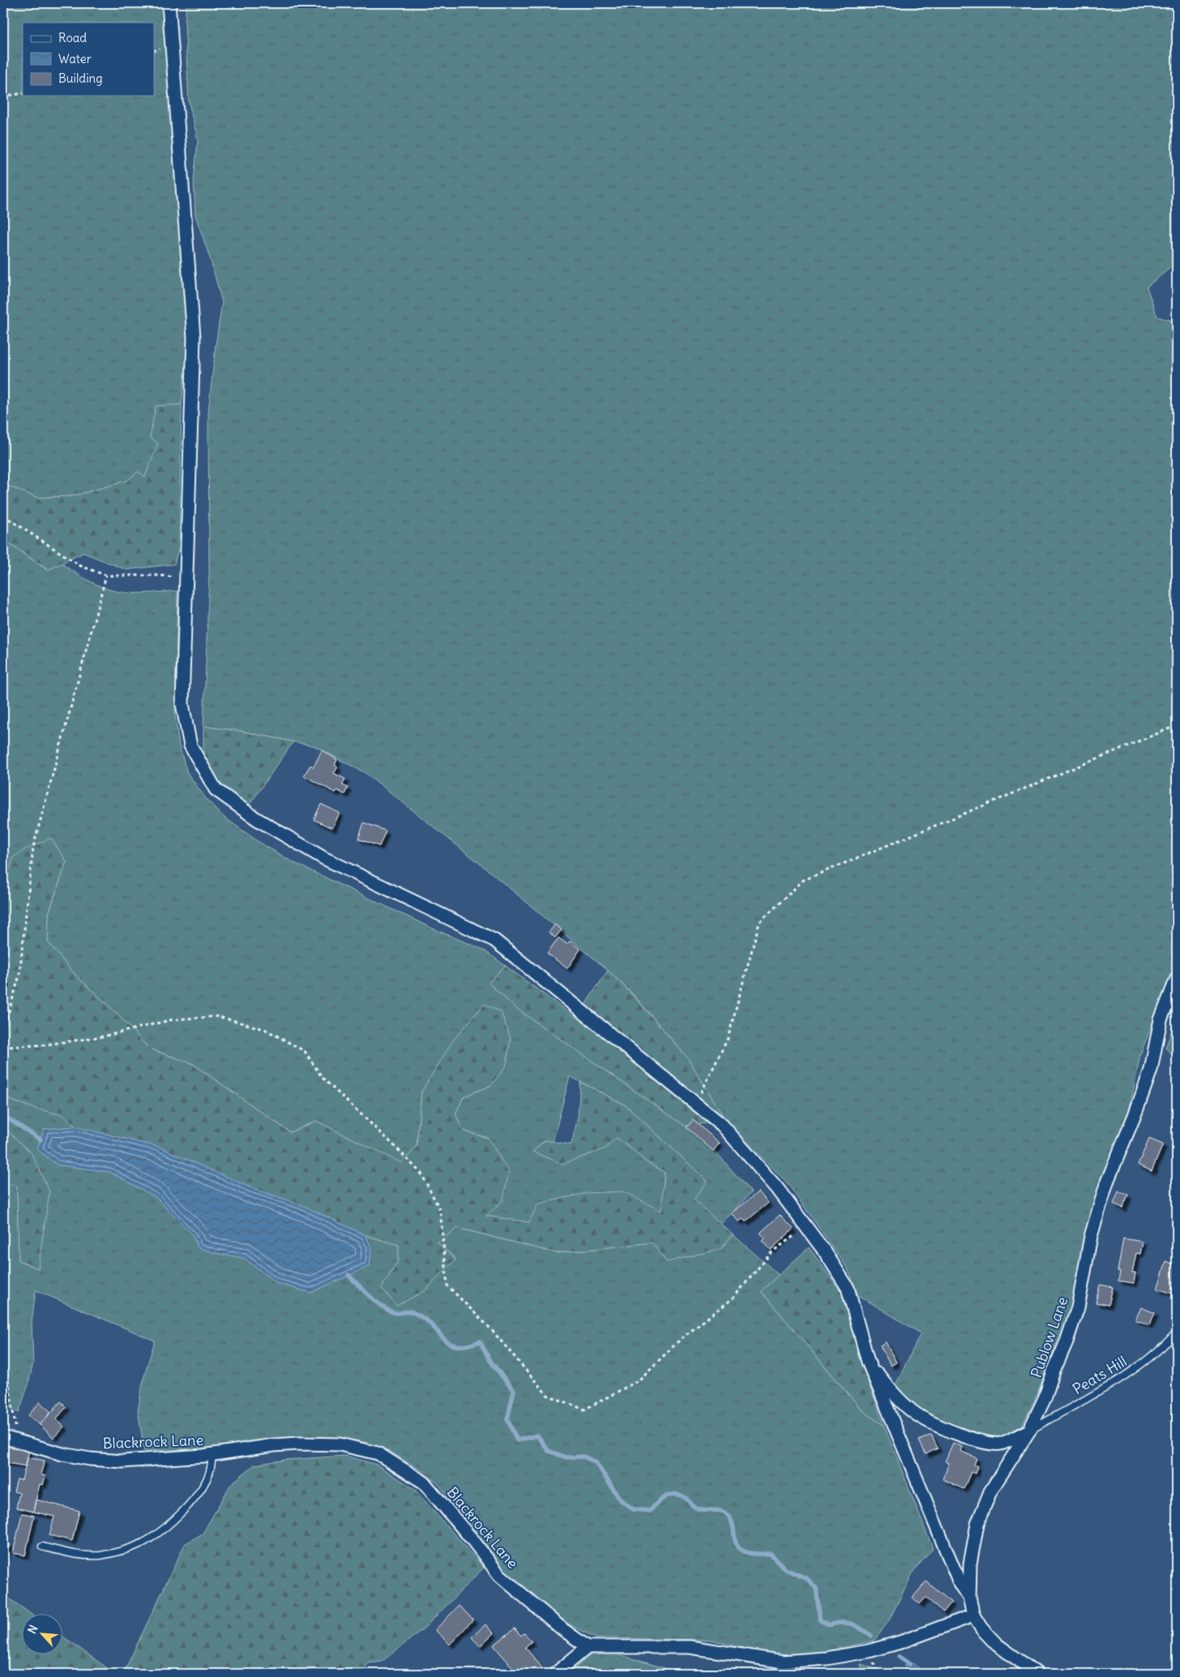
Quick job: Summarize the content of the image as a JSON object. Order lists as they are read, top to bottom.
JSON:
{
  "streets": {
    "street": ["Publow Lane", "Blackrock Lane"],
    "lane": ["Peats Hill"]
  },
  "crossings": [
    ["Publow Lane", "Peats Hill"]
  ],
  "legend": ["Road", "Water", "Building"],
  "north": "top left"
}
